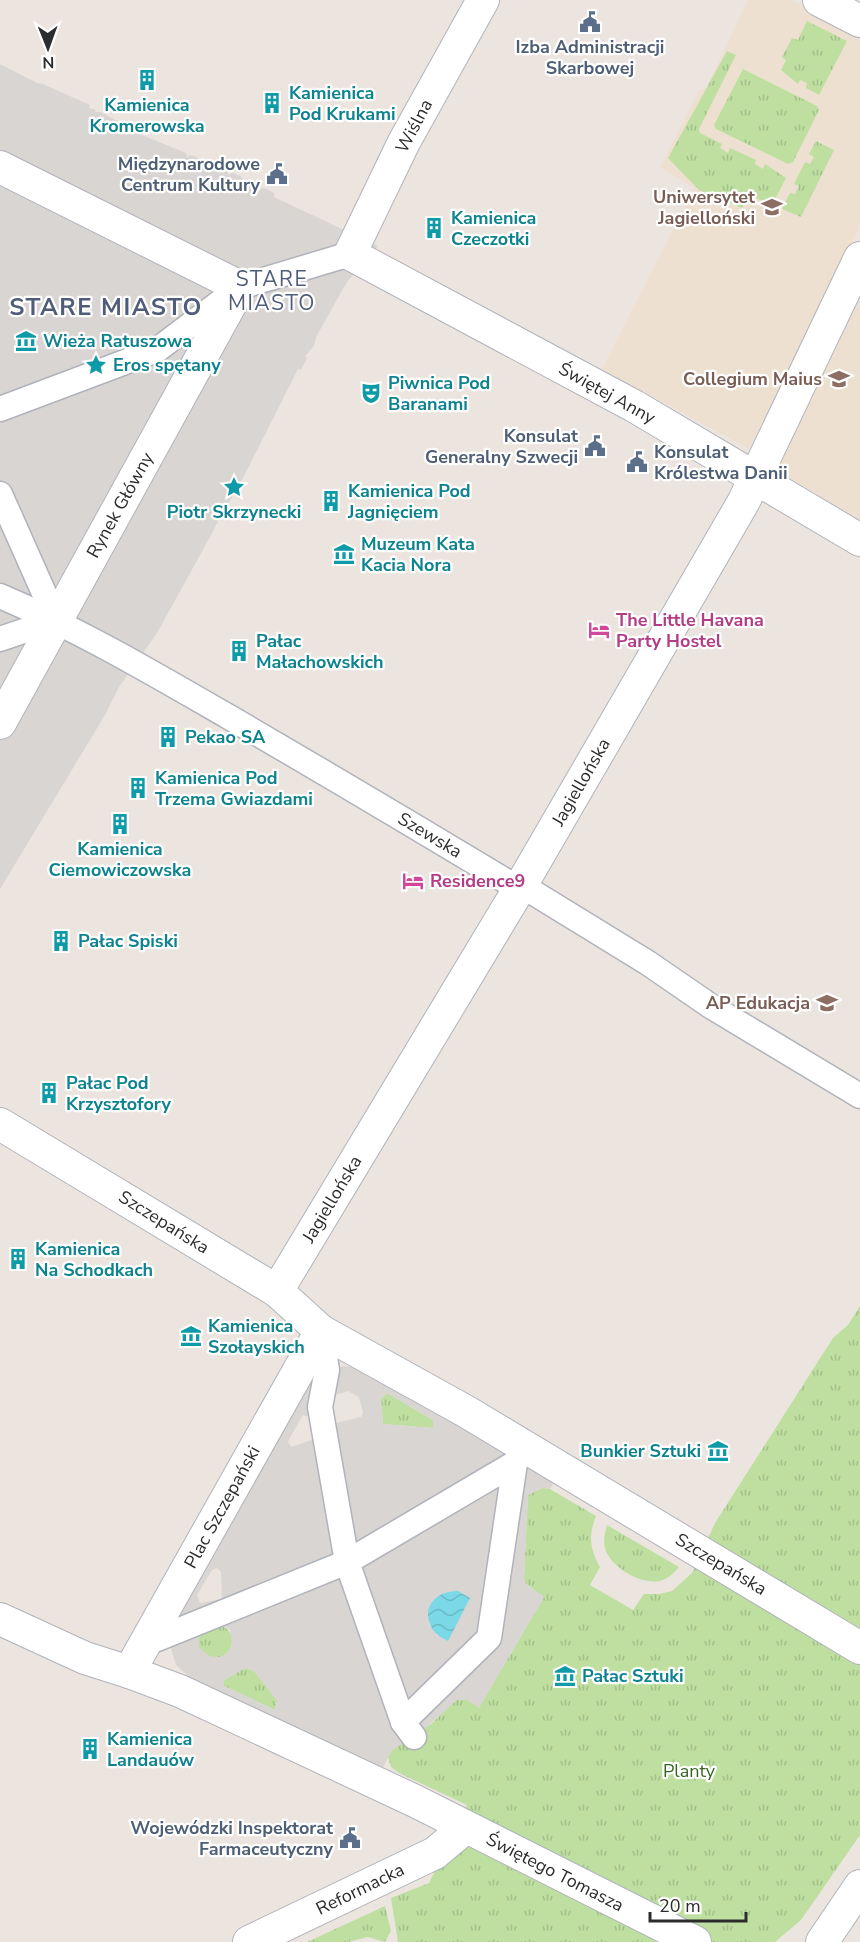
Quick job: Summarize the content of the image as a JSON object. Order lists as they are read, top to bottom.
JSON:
{
  "streets": {
    "street": [
      "Wiślna",
      "Świętej Anny",
      "Rynek Główny",
      "Jagiellońska",
      "Szewska",
      "Szczepańska",
      "Plac Szczepański",
      "Świętego Tomasza",
      "Reformacka"
    ]
  },
  "crossings": [
    ["Wiślna", "Świętej Anny"],
    ["Świętej Anny", "Jagiellońska"],
    ["Rynek Główny", "Szewska"],
    ["Jagiellońska", "Szewska"],
    ["Jagiellońska", "Szczepańska"],
    ["Szczepańska", "Plac Szczepański"],
    ["Plac Szczepański", "Świętego Tomasza"],
    ["Świętego Tomasza", "Reformacka"]
  ],
  "districts": ["STARE MIASTO", "STARE MIASTO"],
  "parks": ["Planty"],
  "places": {
    "public building": [
      "Izba Administracji Skarbowej",
      "Międzynarodowe Centrum Kultury",
      "Konsulat Generalny Szwecji",
      "Konsulat Królestwa Danii",
      "Wojewódzki Inspektorat Farmaceutyczny"
    ],
    "building": [
      "Kamienica Kromerowska",
      "Kamienica Pod Krukami",
      "Kamienica Czeczotki",
      "Kamienica Pod Jagnięciem",
      "Pałac Małachowskich",
      "Pekao SA",
      "Kamienica Pod Trzema Gwiazdami",
      "Kamienica Ciemowiczowska",
      "Pałac Spiski",
      "Pałac Pod Krzysztofory",
      "Kamienica Na Schodkach",
      "Kamienica Landauów"
    ],
    "school or university": ["Uniwersytet Jagielloński", "Collegium Maius", "AP Edukacja"],
    "museum": [
      "Wieża Ratuszowa",
      "Muzeum Kata Kacia Nora",
      "Kamienica Szołayskich",
      "Bunkier Sztuki",
      "Pałac Sztuki"
    ],
    "place": ["Eros spętany", "Piotr Skrzynecki"],
    "theatre": ["Piwnica Pod Baranami"],
    "hotel": ["The Little Havana Party Hostel", "Residence9"]
  },
  "scale_bar": "20 m",
  "north": "bottom"
}
